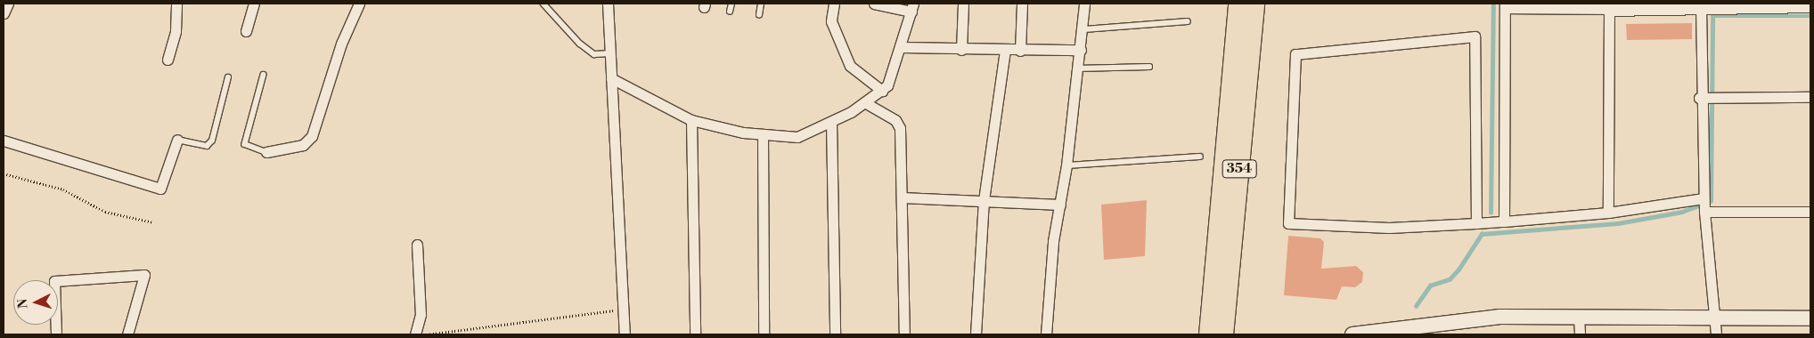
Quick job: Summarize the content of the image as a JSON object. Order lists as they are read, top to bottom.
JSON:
{
  "streets": {
    "highway": ["354"]
  },
  "north": "left"
}
